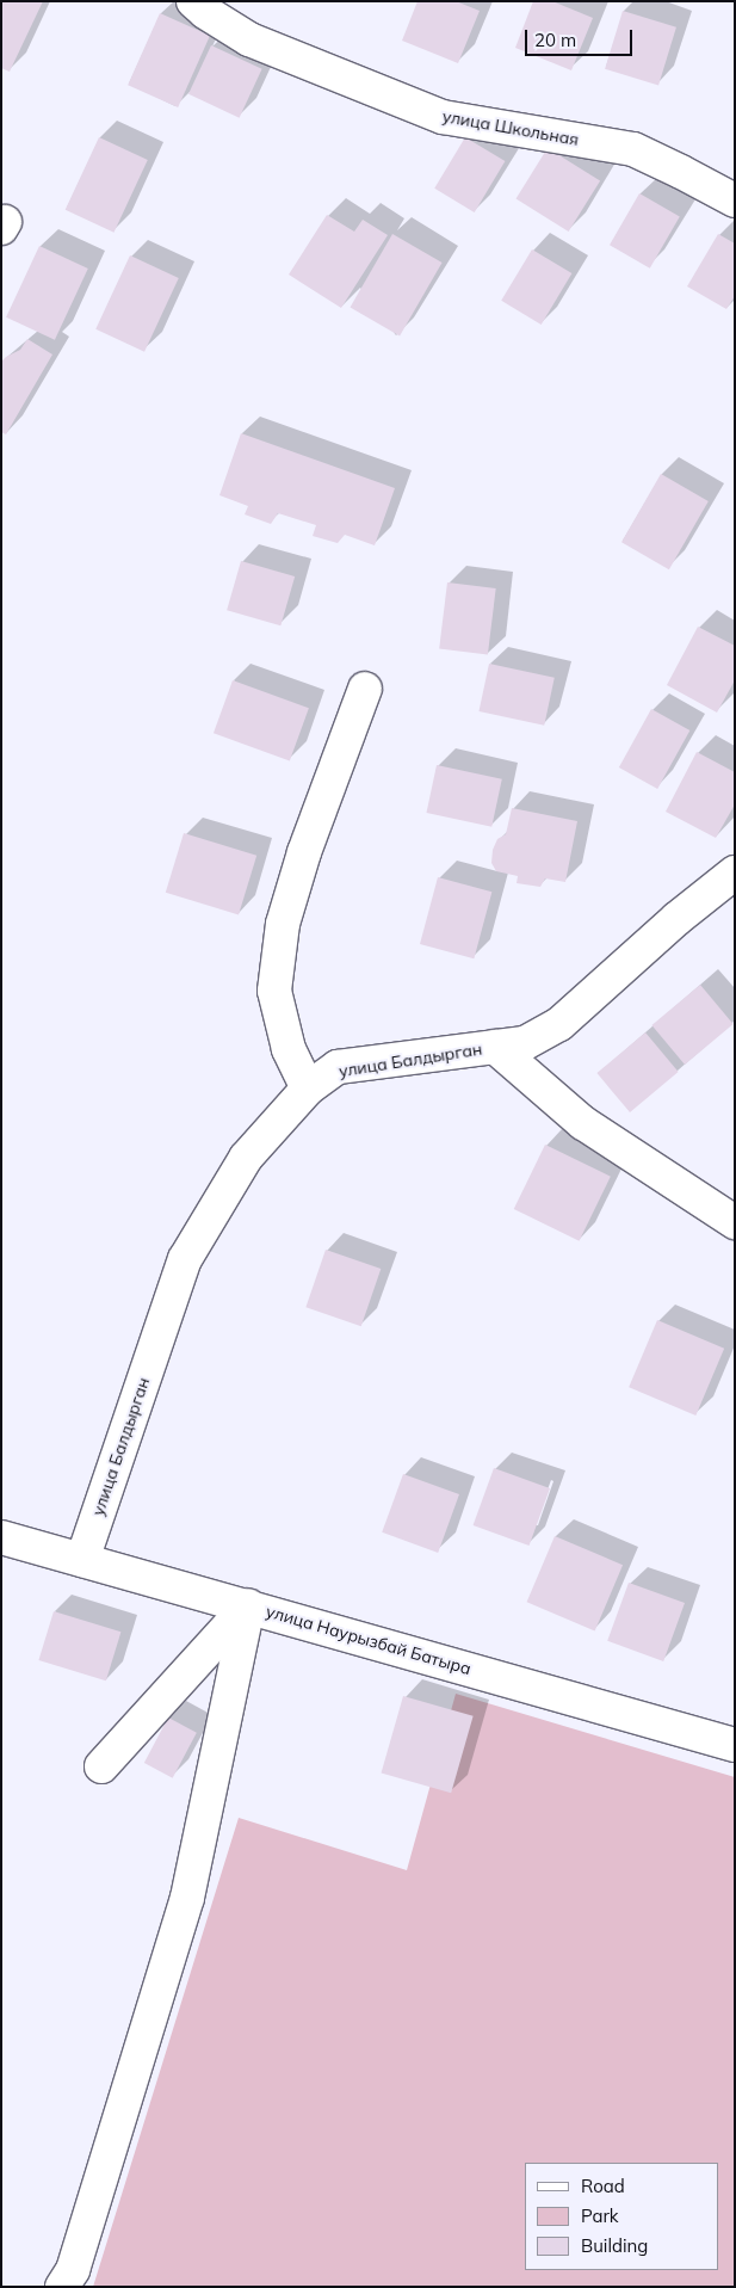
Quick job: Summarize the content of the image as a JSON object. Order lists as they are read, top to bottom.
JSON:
{
  "streets": {
    "street": ["улица Школьная", "улица Балдырган", "улица Наурызбай Батыра"]
  },
  "crossings": [
    ["улица Балдырган", "улица Наурызбай Батыра"]
  ],
  "legend": ["Road", "Park", "Building"],
  "scale_bar": "20 m"
}
